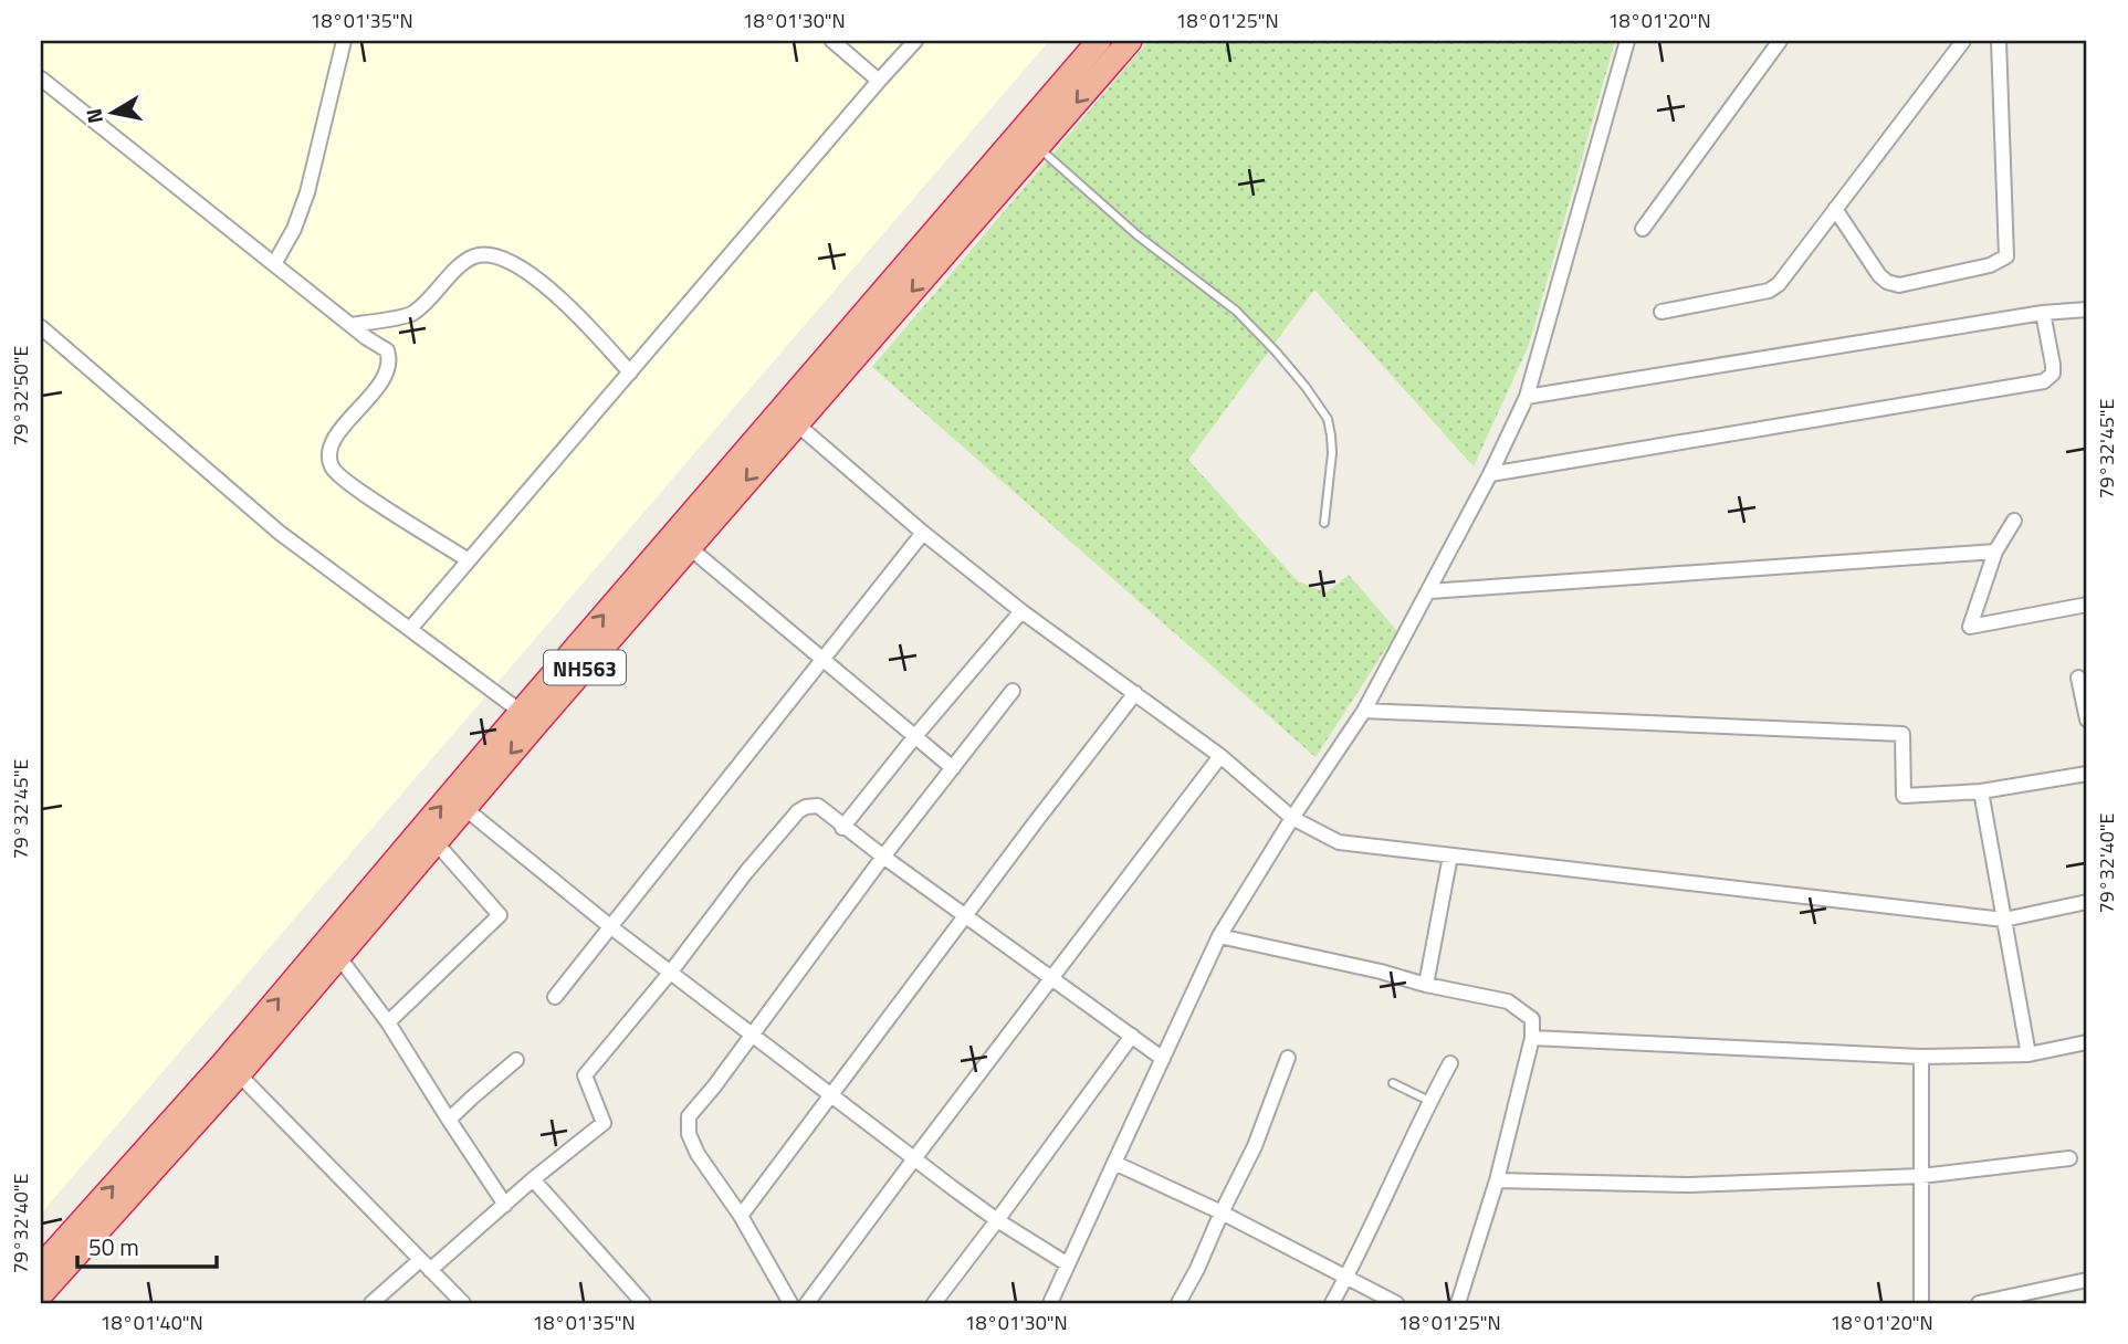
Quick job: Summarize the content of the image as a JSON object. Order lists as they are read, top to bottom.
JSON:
{
  "streets": {
    "highway": ["NH563"]
  },
  "scale_bar": "50 m",
  "north": "left",
  "coordinates": [
    "18°01'35\"N",
    "18°01'30\"N",
    "18°01'25\"N",
    "18°01'20\"N",
    "79°32'50\"E",
    "79°32'45\"E",
    "79°32'40\"E",
    "18°01'40\"N"
  ]
}
